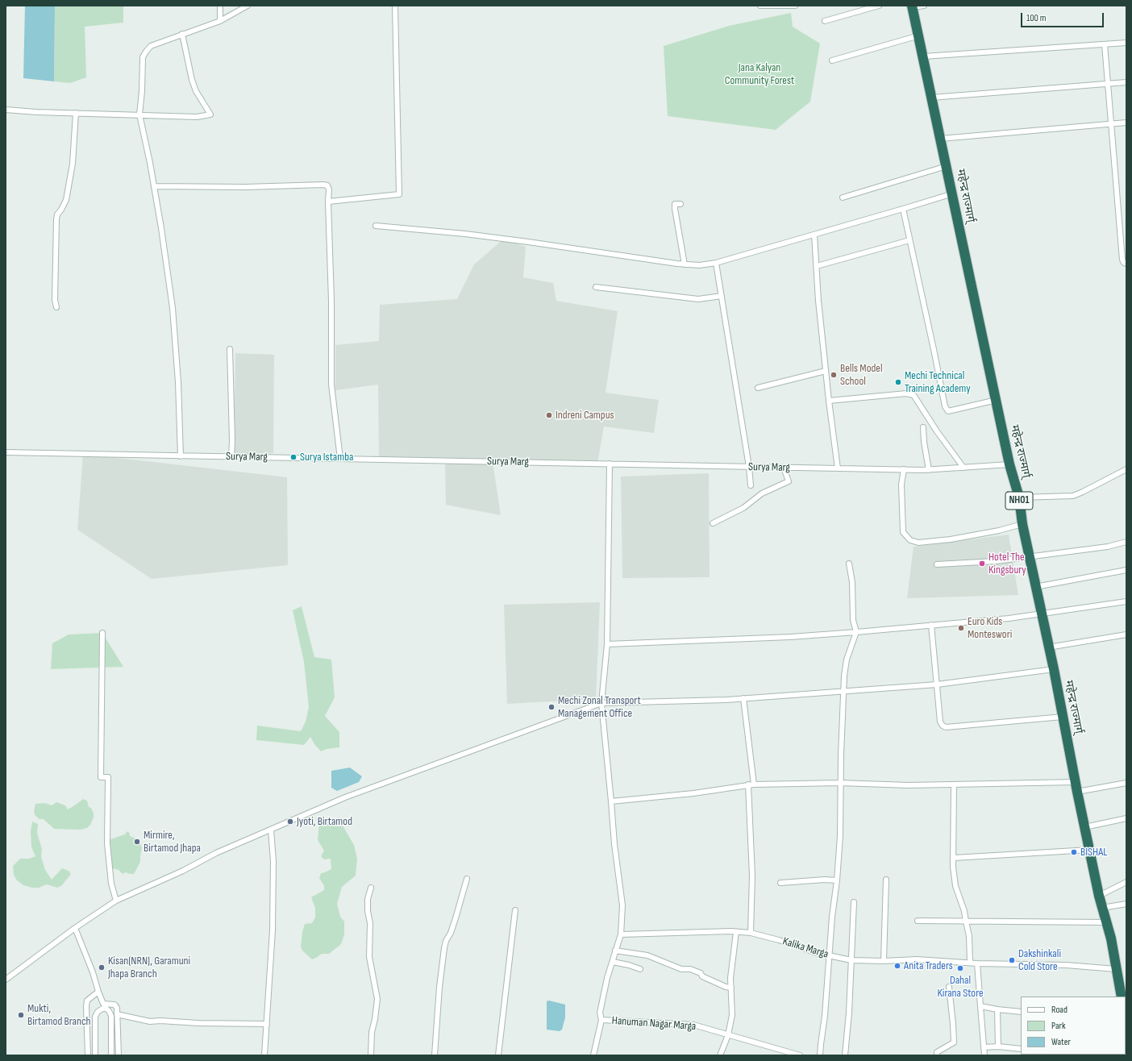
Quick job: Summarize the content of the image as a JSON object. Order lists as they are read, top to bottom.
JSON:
{
  "streets": {
    "highway": ["महेन्द्र राज्मार्ग्", "NH01"],
    "street": ["Surya Marg", "Kalika Marga", "Hanuman Nagar Marga"]
  },
  "crossings": [
    ["महेन्द्र राज्मार्ग्", "Surya Marg"],
    ["महेन्द्र राज्मार्ग्", "Kalika Marga"]
  ],
  "parks": ["Jana Kalyan Community Forest"],
  "places": [
    "Bells Model School",
    "Mechi Technical Training Academy",
    "Indreni Campus",
    "Surya Istamba",
    "Hotel The Kingsbury",
    "Euro Kids Monteswori",
    "Mechi Zonal Transport Management Office",
    "Jyoti, Birtamod",
    "Mirmire, Birtamod Jhapa",
    "BISHAL",
    "Dakshinkali Cold Store",
    "Anita Traders",
    "Kisan(NRN), Garamuni Jhapa Branch",
    "Dahal Kirana Store",
    "Mukti, Birtamod Branch"
  ],
  "legend": ["Road", "Park", "Water"],
  "scale_bar": "100 m"
}
